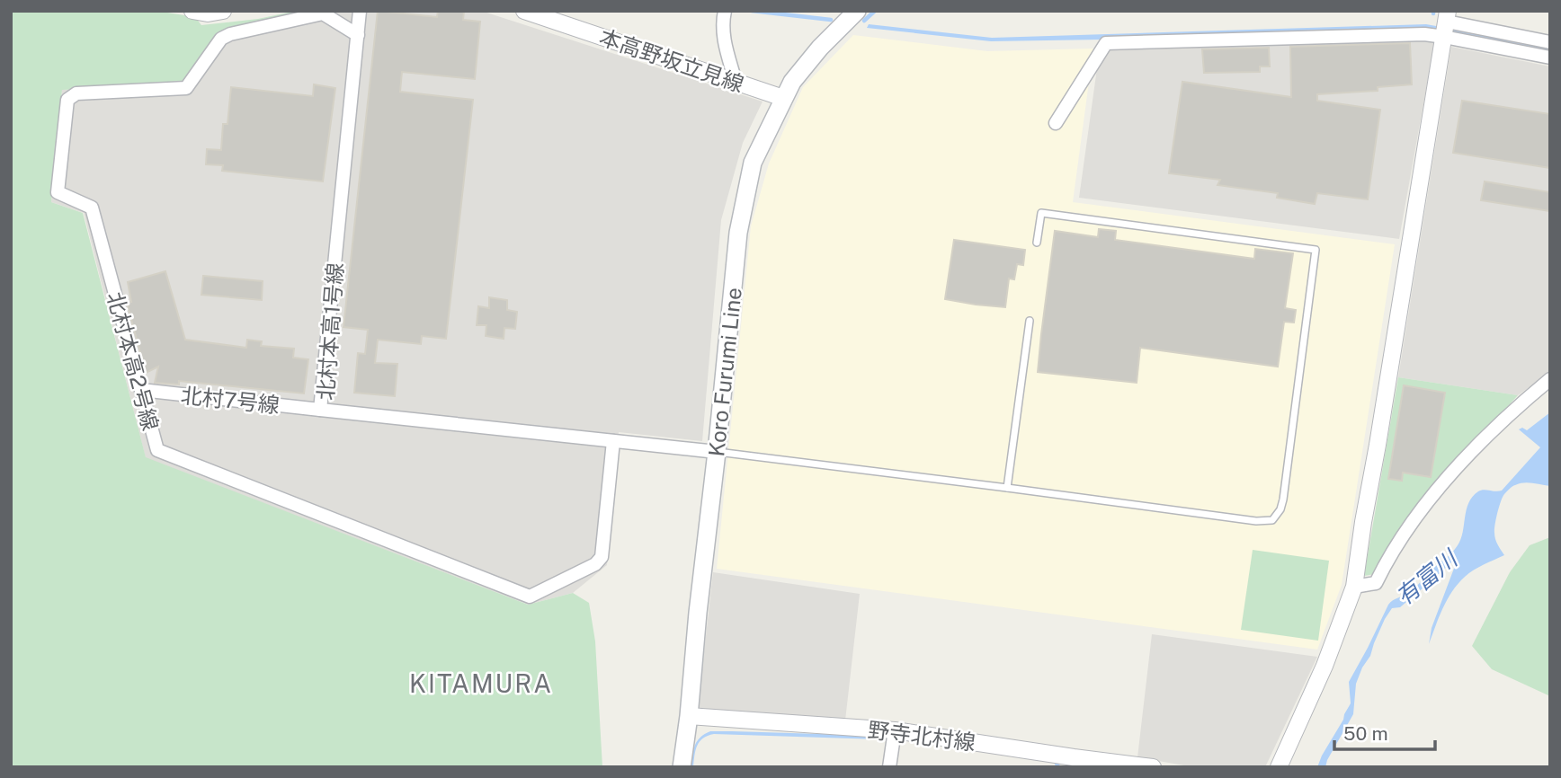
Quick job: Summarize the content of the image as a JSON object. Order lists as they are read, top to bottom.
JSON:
{
  "streets": {
    "main road": ["Koro Furumi Line"],
    "street": [
      "本高野坂立見線",
      "北村本高1号線",
      "北村本高2号線",
      "北村7号線",
      "野寺北村線"
    ]
  },
  "crossings": [
    ["本高野坂立見線", "Koro Furumi Line"],
    ["北村本高1号線", "北村本高2号線"],
    ["北村本高1号線", "Koro Furumi Line"],
    ["北村本高1号線", "北村7号線"],
    ["北村本高2号線", "北村7号線"],
    ["Koro Furumi Line", "野寺北村線"]
  ],
  "districts": ["KITAMURA"],
  "water": ["有富川"],
  "scale_bar": "50 m"
}
